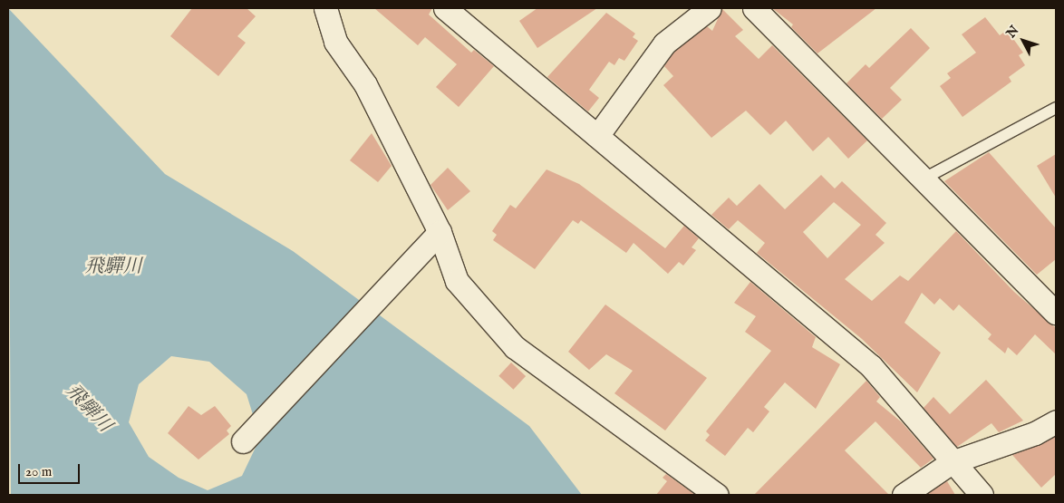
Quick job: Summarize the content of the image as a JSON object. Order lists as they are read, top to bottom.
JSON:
{
  "water": ["飛驒川", "飛騨川"],
  "scale_bar": "20 m",
  "north": "top left"
}
